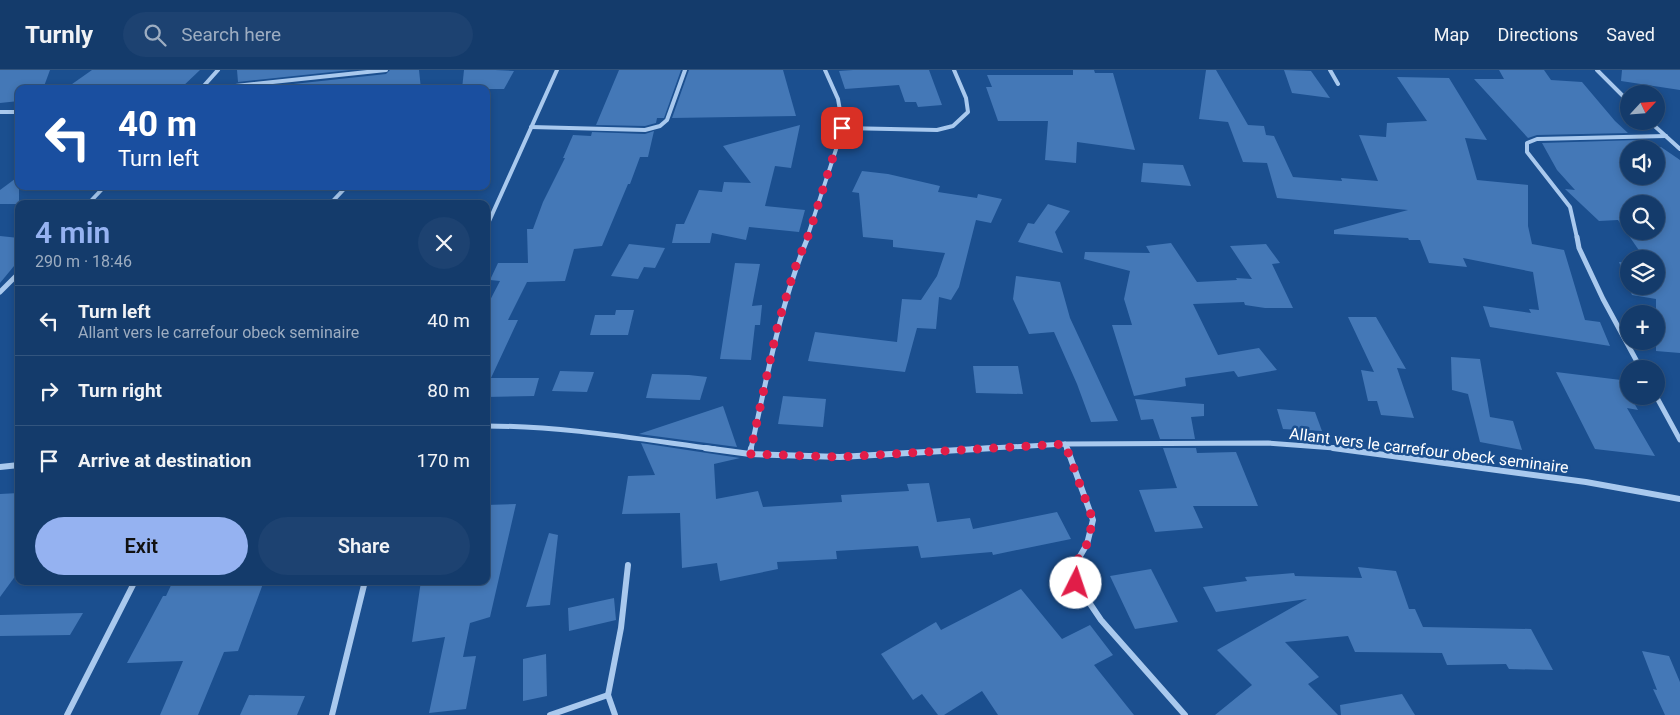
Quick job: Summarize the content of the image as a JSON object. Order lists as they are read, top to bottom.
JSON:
{
  "streets": {
    "street": ["Allant vers le carrefour obeck seminaire"]
  },
  "north": "top right",
  "page": {
    "header": "Turnly",
    "search": "Search here",
    "nav": ["Map", "Directions", "Saved"],
    "map_buttons": ["+", "−"],
    "turn": ["40 m", "Turn left"],
    "heading": ["4 min", "290 m · 18:46"],
    "list": [
      {
        "name": "Turn left",
        "note": "Allant vers le carrefour obeck seminaire",
        "value": "40 m"
      },
      {
        "name": "Turn right",
        "value": "80 m"
      },
      {
        "name": "Arrive at destination",
        "value": "170 m"
      }
    ],
    "buttons": ["Exit", "Share"]
  }
}
